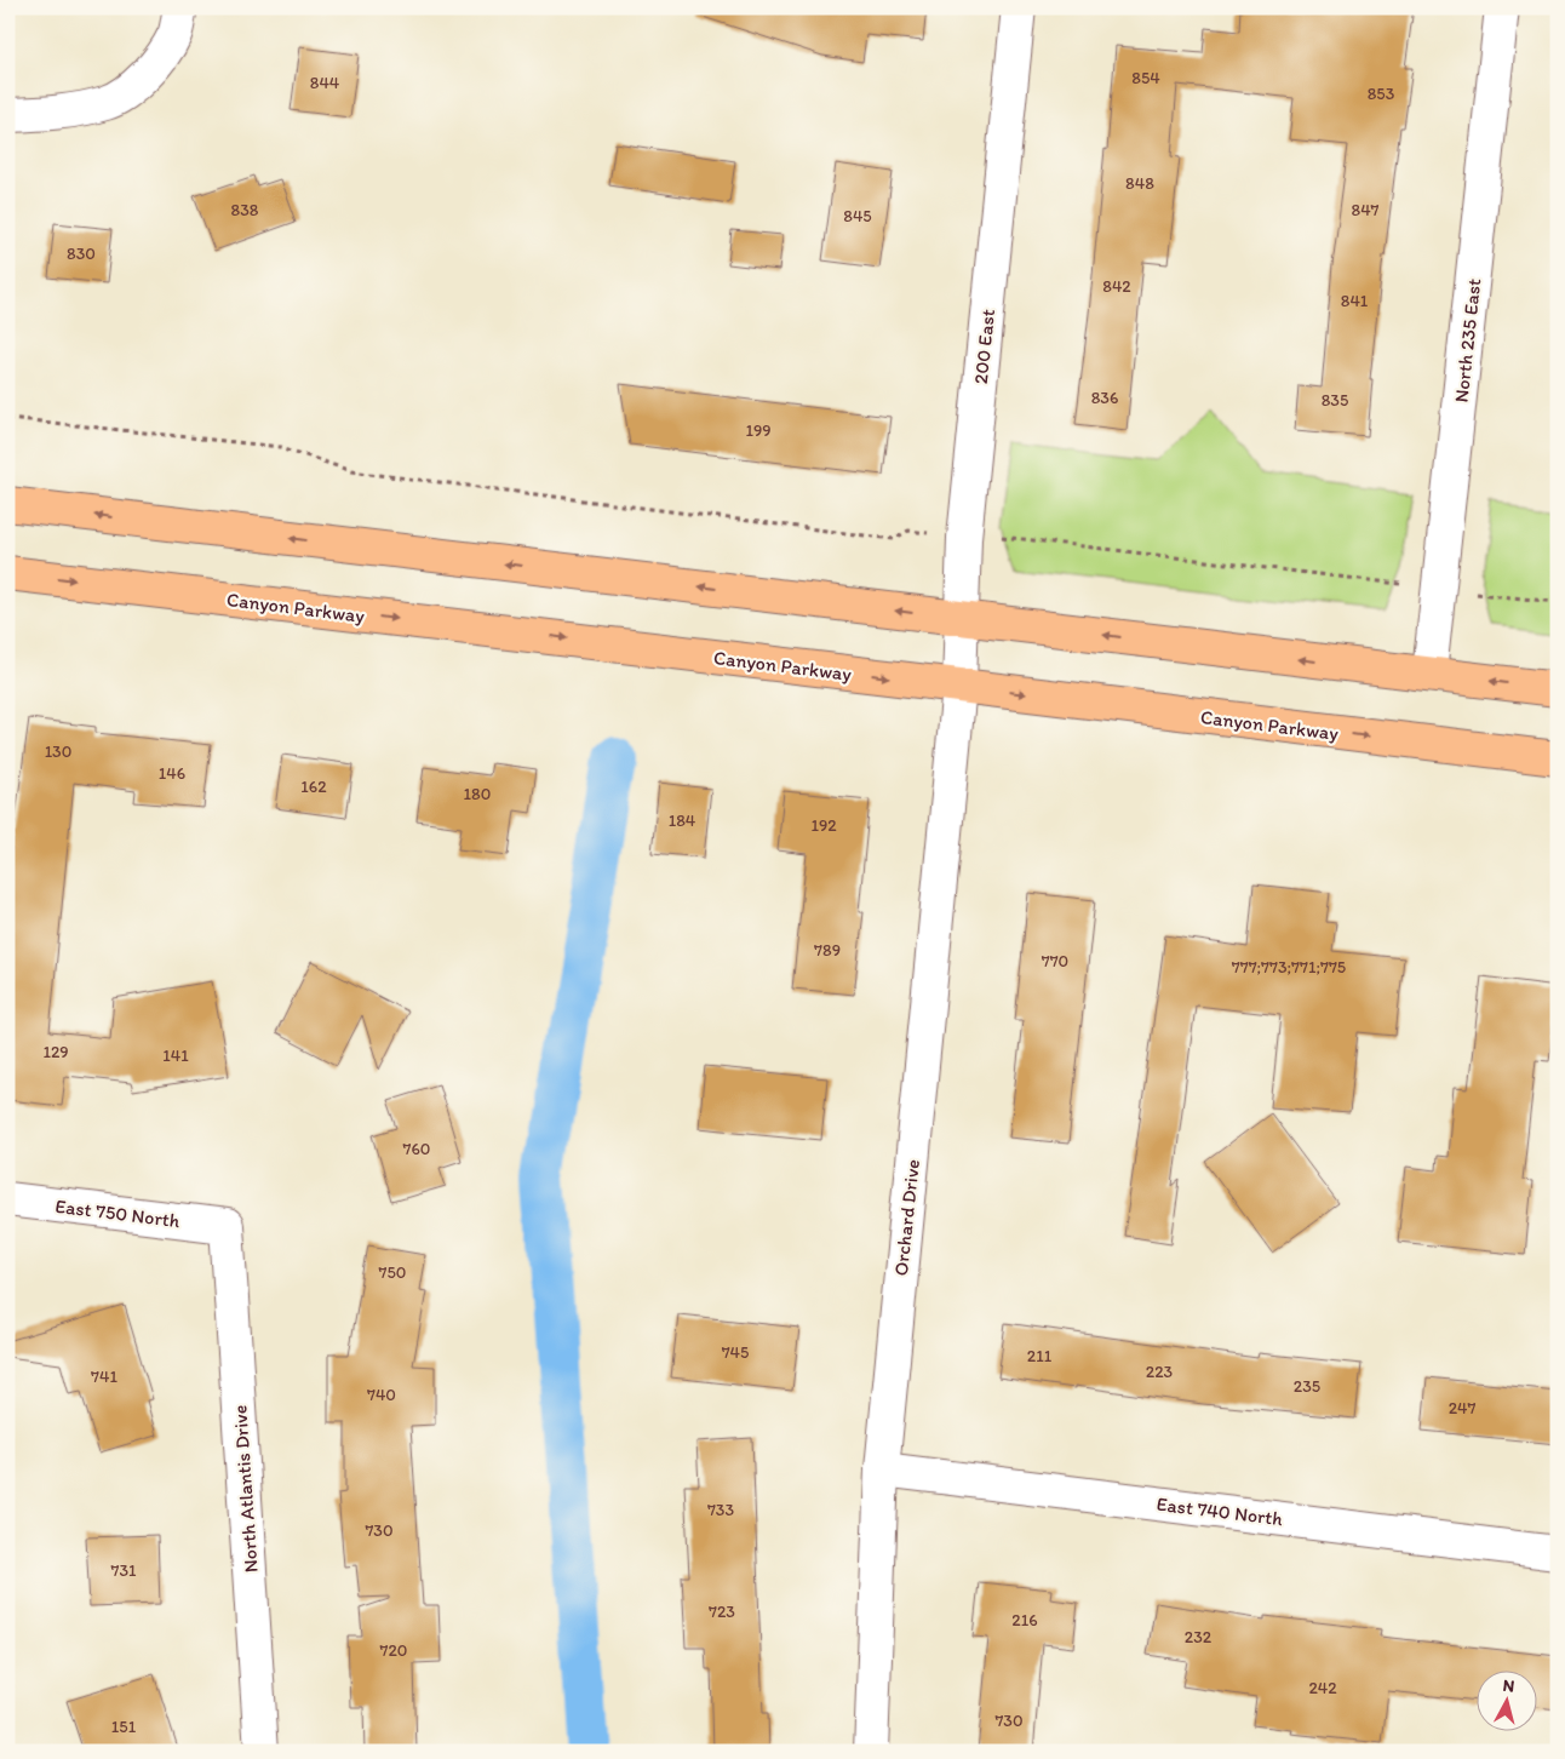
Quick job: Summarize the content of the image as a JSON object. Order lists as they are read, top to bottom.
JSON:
{
  "streets": {
    "highway": ["Canyon Parkway"],
    "street": [
      "North 235 East",
      "200 East",
      "East 750 North",
      "Orchard Drive",
      "North Atlantis Drive",
      "East 740 North"
    ]
  },
  "crossings": [
    ["200 East", "Canyon Parkway"],
    ["200 East", "Orchard Drive"],
    ["Canyon Parkway", "Orchard Drive"],
    ["East 750 North", "North Atlantis Drive"],
    ["Orchard Drive", "East 740 North"]
  ],
  "house_numbers": [
    "854",
    "844",
    "853",
    "848",
    "838",
    "847",
    "845",
    "830",
    "842",
    "841",
    "836",
    "835",
    "199",
    "130",
    "146",
    "162",
    "180",
    "184",
    "192",
    "789",
    "770",
    "777;773;771;775",
    "129",
    "141",
    "760",
    "750",
    "745",
    "211",
    "223",
    "741",
    "235",
    "740",
    "247",
    "733",
    "730",
    "731",
    "723",
    "216",
    "232",
    "720",
    "242",
    "730",
    "151"
  ],
  "north": "top"
}
